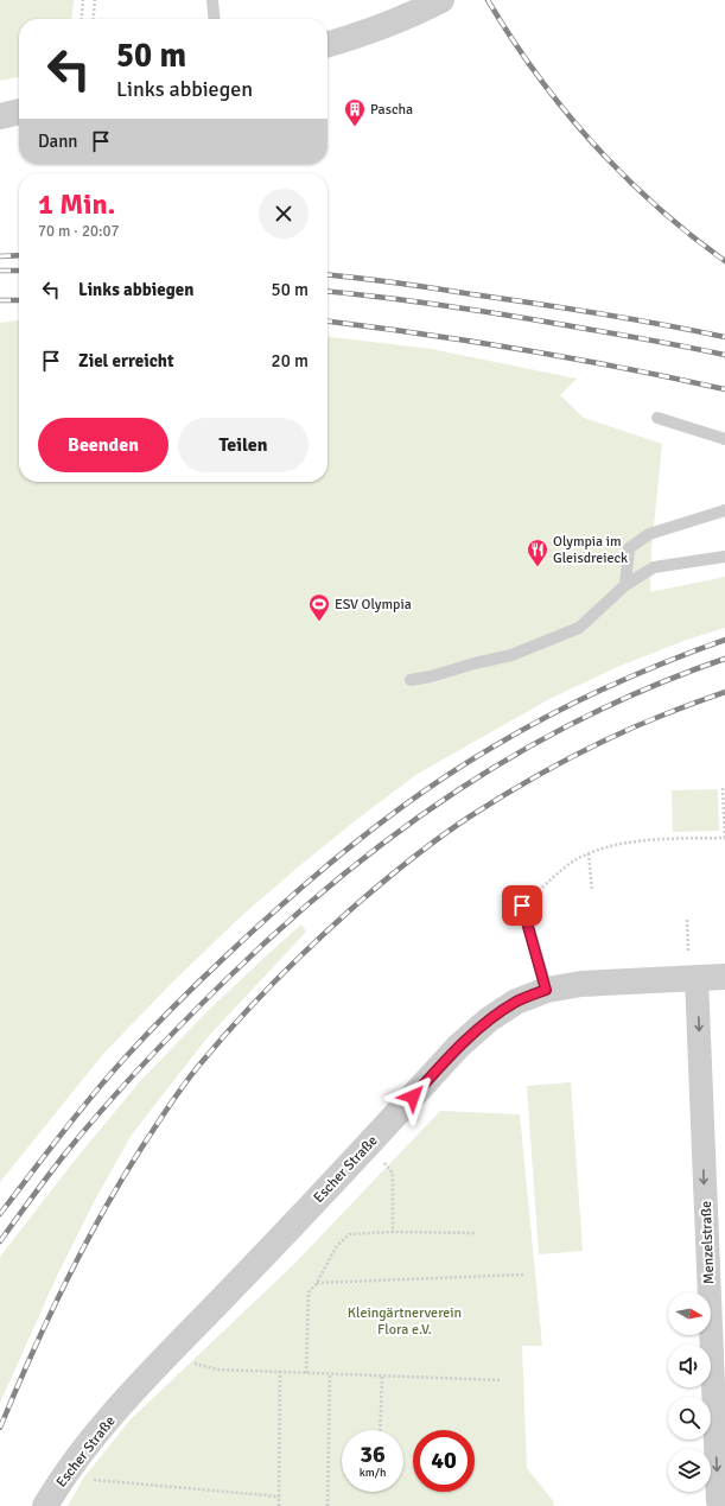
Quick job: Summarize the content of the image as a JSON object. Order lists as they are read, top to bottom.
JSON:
{
  "streets": {
    "street": ["Escher Straße", "Menzelstraße"]
  },
  "crossings": [
    ["Escher Straße", "Menzelstraße"]
  ],
  "one_way": ["Menzelstraße"],
  "parks": ["Kleingärtnerverein Flora e.V."],
  "places": {
    "building": ["Pascha"],
    "restaurant": ["Olympia im Gleisdreieck"],
    "sports": ["ESV Olympia"]
  },
  "north": "right",
  "page": {
    "turn": ["50 m", "Links abbiegen"],
    "then": "Dann",
    "heading": ["1 Min.", "70 m · 20:07"],
    "list": [
      {
        "name": "Links abbiegen",
        "value": "50 m"
      },
      {
        "name": "Ziel erreicht",
        "value": "20 m"
      }
    ],
    "buttons": ["Beenden", "Teilen"],
    "speed": "36 km/h",
    "limit": "40"
  }
}
